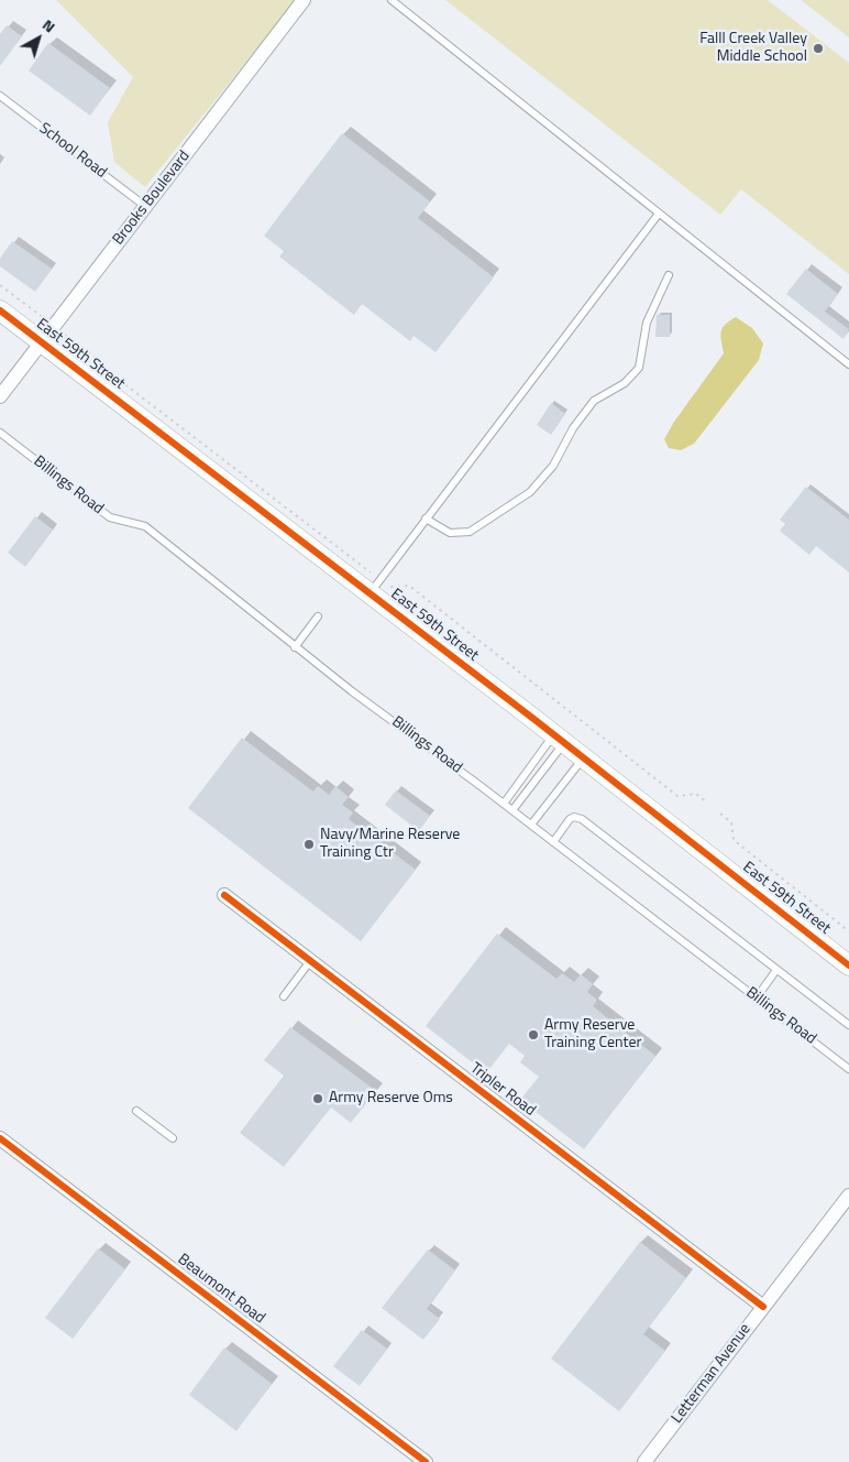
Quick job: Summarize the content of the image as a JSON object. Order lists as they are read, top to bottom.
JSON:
{
  "streets": {
    "street": [
      "Brooks Boulevard",
      "East 59th Street",
      "Tripler Road",
      "Beaumont Road",
      "Letterman Avenue"
    ],
    "lane": ["School Road", "Billings Road"]
  },
  "crossings": [
    ["School Road", "Brooks Boulevard"],
    ["Brooks Boulevard", "East 59th Street"],
    ["Tripler Road", "Letterman Avenue"]
  ],
  "places": [
    "Falll Creek Valley Middle School",
    "Navy/Marine Reserve Training Ctr",
    "Army Reserve Training Center",
    "Army Reserve Oms"
  ],
  "north": "top right"
}
